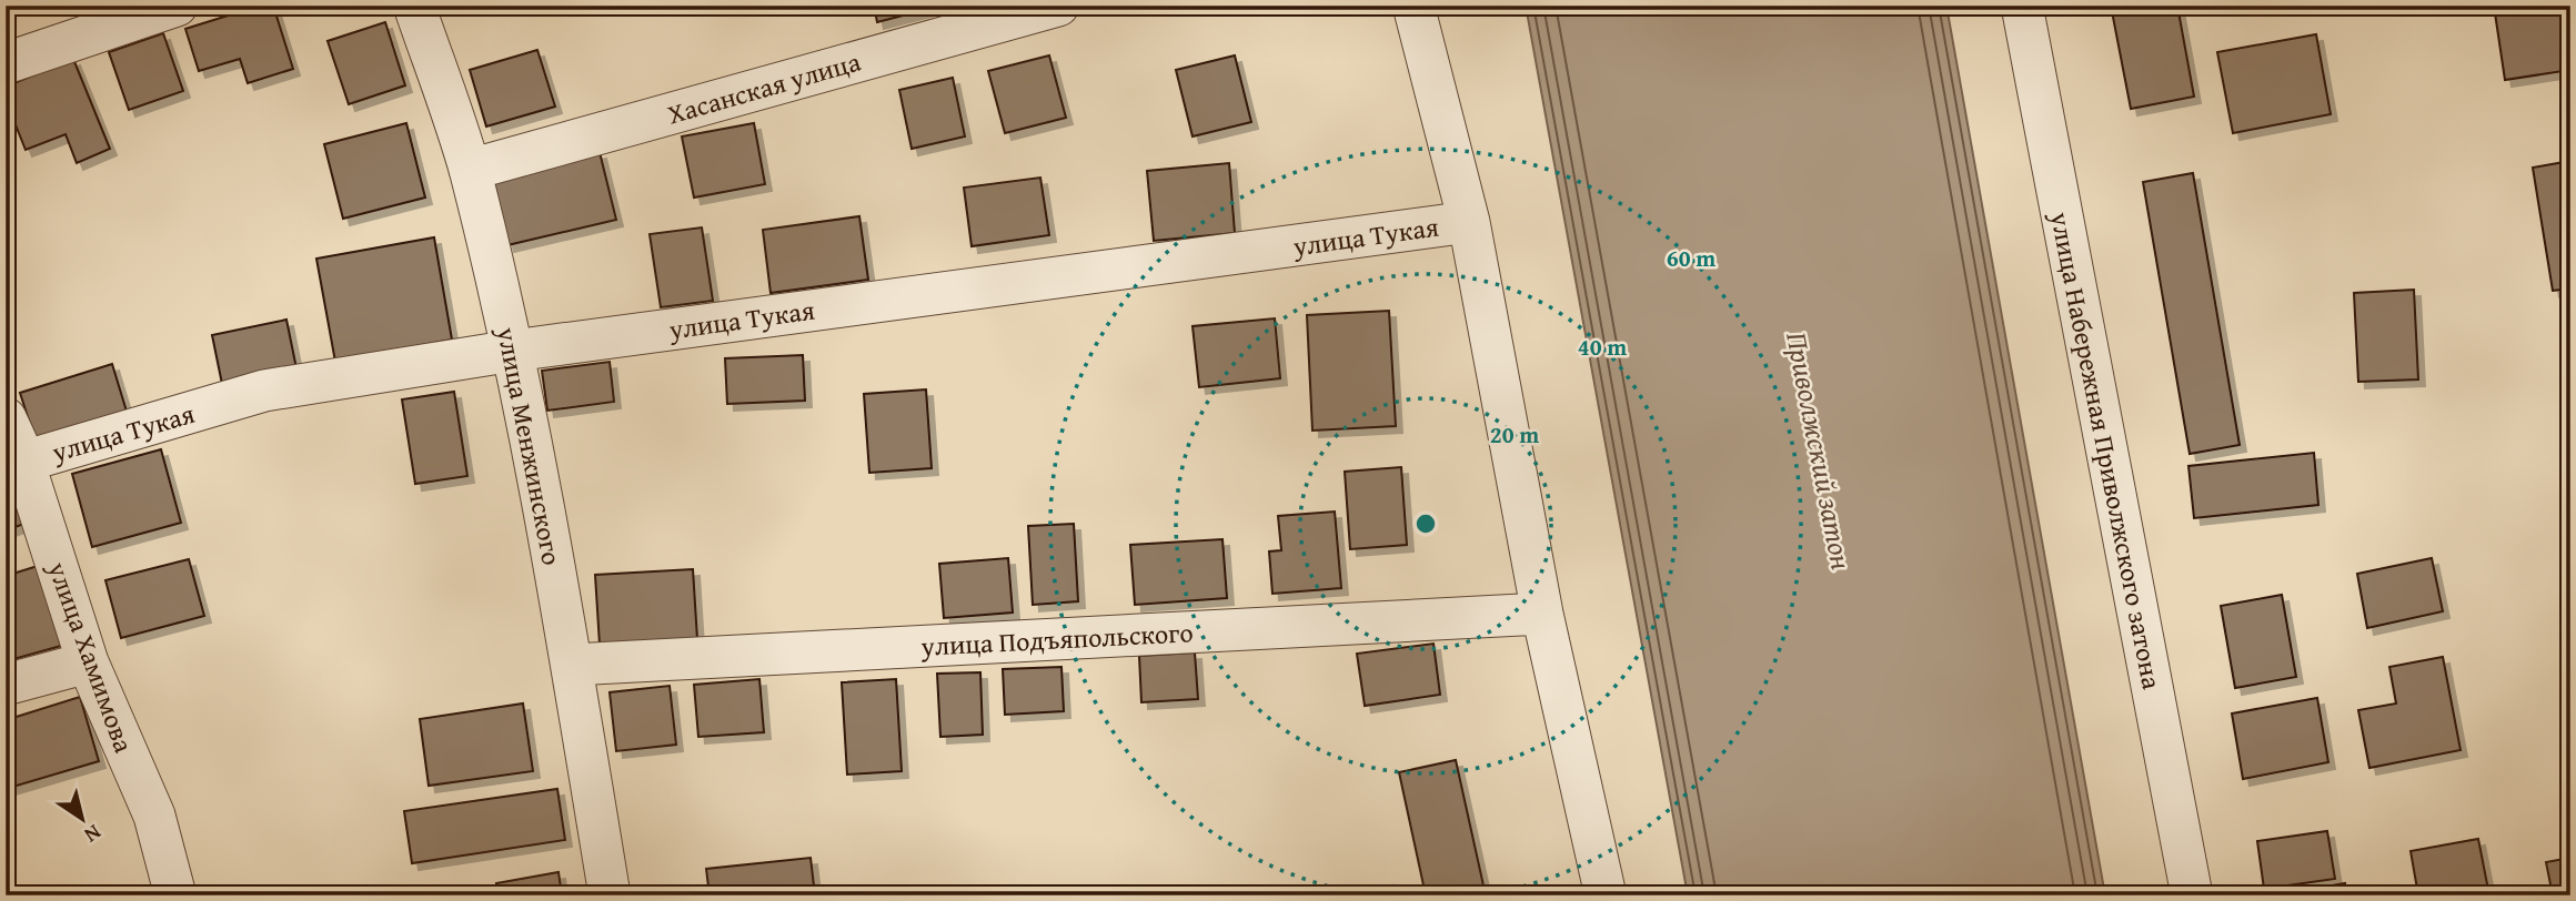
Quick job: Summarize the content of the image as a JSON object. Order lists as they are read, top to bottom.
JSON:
{
  "streets": {
    "street": [
      "Хасанская улица",
      "улица Тукая",
      "улица Менжинского",
      "улица Набережная Приволжского затона",
      "улица Подъяпольского",
      "улица Хамимова"
    ]
  },
  "crossings": [
    ["Хасанская улица", "улица Менжинского"],
    ["улица Тукая", "улица Менжинского"],
    ["улица Тукая", "улица Хамимова"],
    ["улица Менжинского", "улица Подъяпольского"]
  ],
  "water": ["Приволжский затон"],
  "north": "bottom right",
  "rings": ["60 m", "40 m", "20 m"]
}
